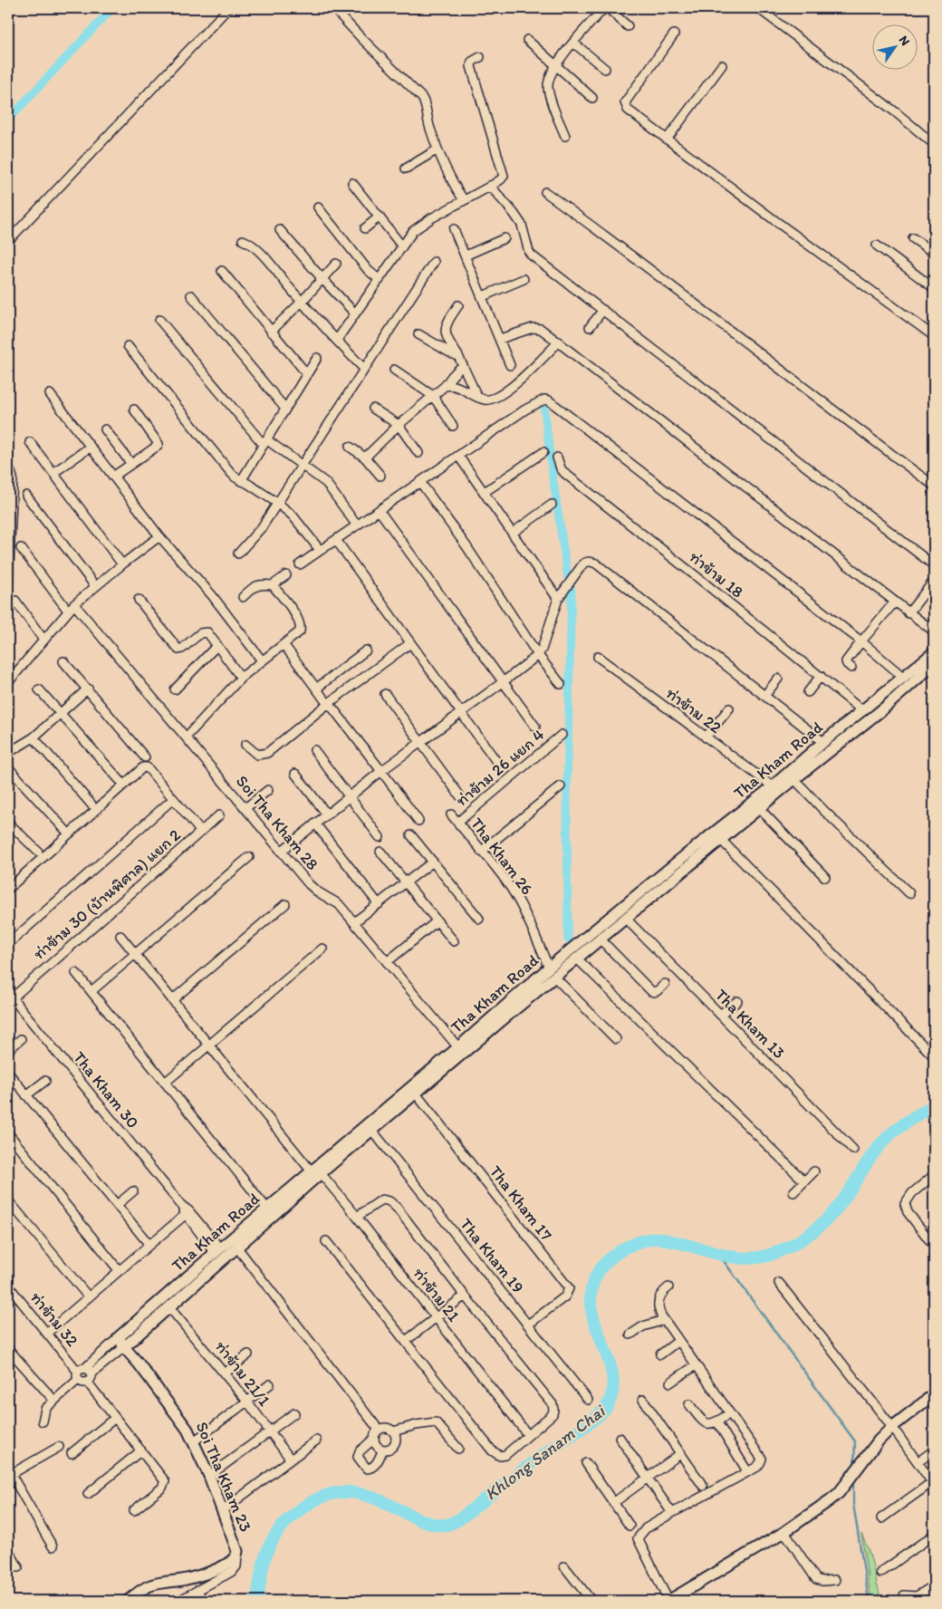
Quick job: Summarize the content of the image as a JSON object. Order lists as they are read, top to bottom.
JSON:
{
  "streets": {
    "street": [
      "ท่าข้าม 18",
      "ท่าข้าม 22",
      "Tha Kham Road",
      "ท่าข้าม 26 แยก 4",
      "Soi Tha Kham 28",
      "Tha Kham 26",
      "ท่าข้าม 30 (บ้านพิศาล) แยก 2",
      "Tha Kham 13",
      "Tha Kham 30",
      "Tha Kham 17",
      "Tha Kham 19",
      "ท่าข้าม 21",
      "ท่าข้าม 32",
      "ท่าข้าม 21/1",
      "Soi Tha Kham 23"
    ]
  },
  "crossings": [
    ["ท่าข้าม 18", "Tha Kham Road"],
    ["ท่าข้าม 22", "Tha Kham Road"],
    ["Tha Kham Road", "Soi Tha Kham 28"],
    ["Tha Kham Road", "Tha Kham 26"],
    ["Tha Kham Road", "Tha Kham 13"],
    ["Tha Kham Road", "Tha Kham 30"],
    ["Tha Kham Road", "Tha Kham 17"],
    ["Tha Kham Road", "Tha Kham 19"],
    ["Tha Kham Road", "ท่าข้าม 21"],
    ["Tha Kham Road", "ท่าข้าม 32"],
    ["Tha Kham Road", "ท่าข้าม 21/1"],
    ["Tha Kham Road", "Soi Tha Kham 23"],
    ["ท่าข้าม 26 แยก 4", "Tha Kham 26"],
    ["ท่าข้าม 30 (บ้านพิศาล) แยก 2", "Tha Kham 30"],
    ["Tha Kham 17", "Tha Kham 19"]
  ],
  "water": ["Khlong Sanam Chai"],
  "north": "top right"
}
